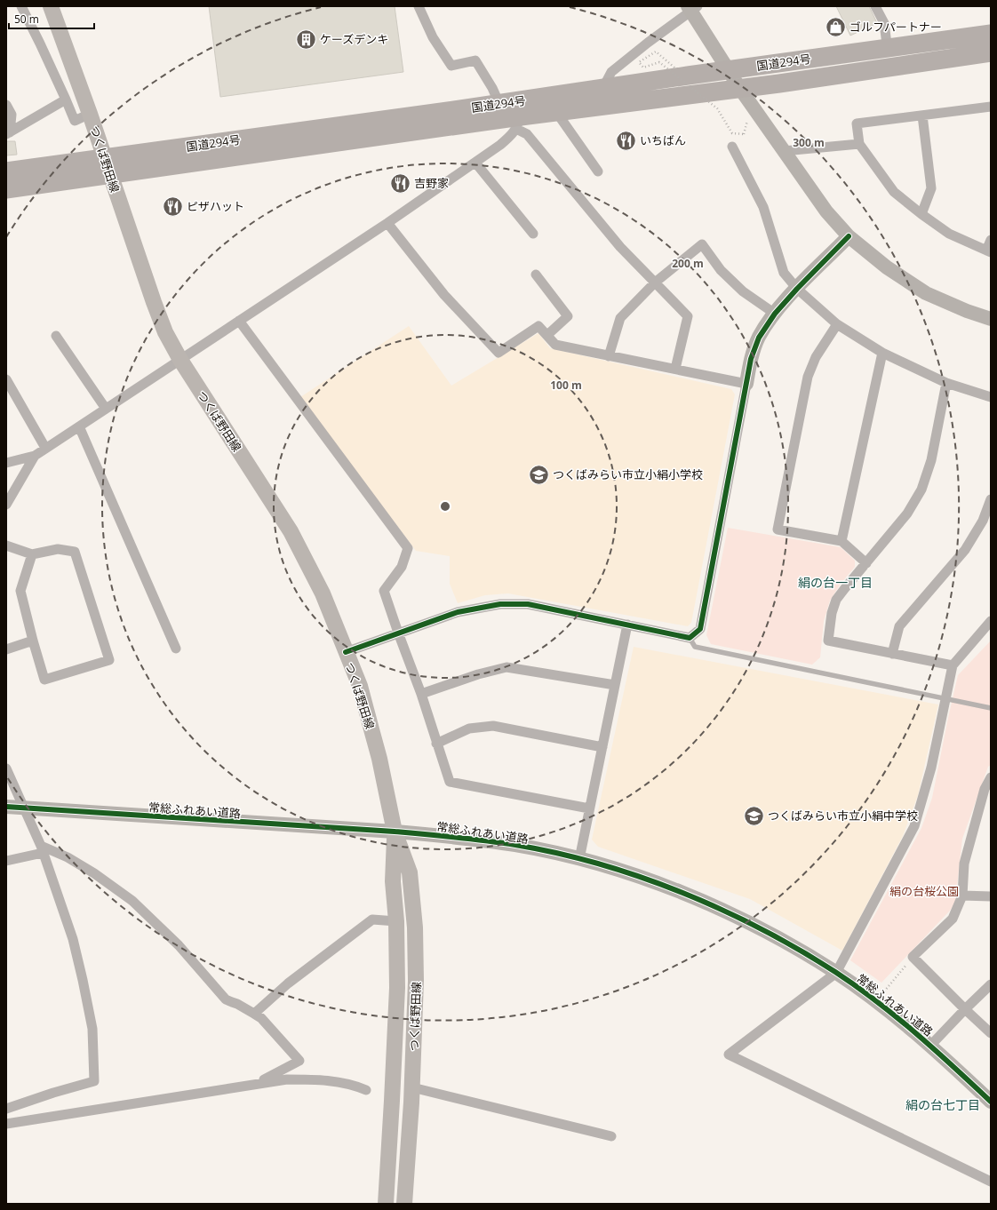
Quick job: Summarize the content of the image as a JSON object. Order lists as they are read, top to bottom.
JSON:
{
  "streets": {
    "highway": ["国道294号"],
    "main road": ["つくば野田線"],
    "street": ["常総ふれあい道路"]
  },
  "crossings": [
    ["国道294号", "つくば野田線"],
    ["つくば野田線", "常総ふれあい道路"]
  ],
  "districts": ["絹の台一丁目", "絹の台七丁目"],
  "parks": ["絹の台桜公園"],
  "places": {
    "shop": ["ゴルフパートナー"],
    "building": ["ケーズデンキ"],
    "restaurant": ["いちばん", "吉野家", "ピザハット"],
    "school or university": ["つくばみらい市立小絹小学校", "つくばみらい市立小絹中学校"]
  },
  "scale_bar": "50 m",
  "rings": ["300 m", "200 m", "100 m"]
}
